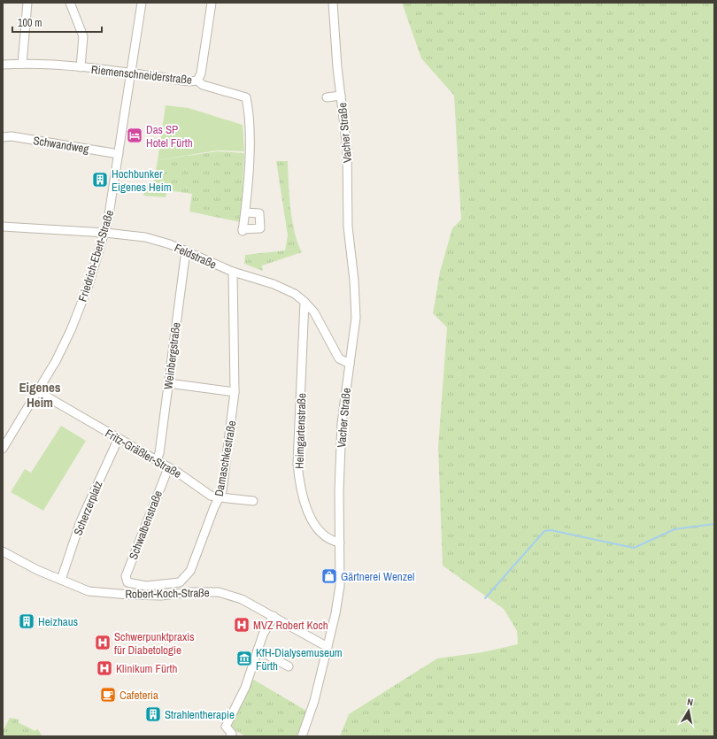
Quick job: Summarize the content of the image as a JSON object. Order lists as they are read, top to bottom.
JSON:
{
  "streets": {
    "street": [
      "Riemenschneiderstraße",
      "Vacher Straße",
      "Schwandweg",
      "Friedrich-Ebert-Straße",
      "Feldstraße",
      "Weinbergstraße",
      "Heimgartenstraße",
      "Fritz-Gräßler-Straße",
      "Damaschkestraße",
      "Scherzerplatz",
      "Schwalbenstraße",
      "Robert-Koch-Straße"
    ]
  },
  "crossings": [
    ["Riemenschneiderstraße", "Friedrich-Ebert-Straße"],
    ["Vacher Straße", "Feldstraße"],
    ["Vacher Straße", "Heimgartenstraße"],
    ["Vacher Straße", "Robert-Koch-Straße"],
    ["Schwandweg", "Friedrich-Ebert-Straße"],
    ["Friedrich-Ebert-Straße", "Feldstraße"],
    ["Friedrich-Ebert-Straße", "Fritz-Gräßler-Straße"],
    ["Feldstraße", "Weinbergstraße"],
    ["Feldstraße", "Heimgartenstraße"],
    ["Feldstraße", "Damaschkestraße"],
    ["Weinbergstraße", "Fritz-Gräßler-Straße"],
    ["Fritz-Gräßler-Straße", "Damaschkestraße"],
    ["Fritz-Gräßler-Straße", "Scherzerplatz"],
    ["Fritz-Gräßler-Straße", "Schwalbenstraße"],
    ["Damaschkestraße", "Schwalbenstraße"],
    ["Scherzerplatz", "Robert-Koch-Straße"]
  ],
  "districts": ["Eigenes Heim"],
  "places": {
    "hotel": ["Das SP Hotel Fürth"],
    "building": ["Hochbunker Eigenes Heim", "Heizhaus", "Strahlentherapie"],
    "shop": ["Gärtnerei Wenzel"],
    "hospital": ["MVZ Robert Koch", "Schwerpunktpraxis für Diabetologie", "Klinikum Fürth"],
    "museum": ["KfH-Dialysemuseum Fürth"],
    "cafe": ["Cafeteria"]
  },
  "scale_bar": "100 m",
  "north": "top"
}
